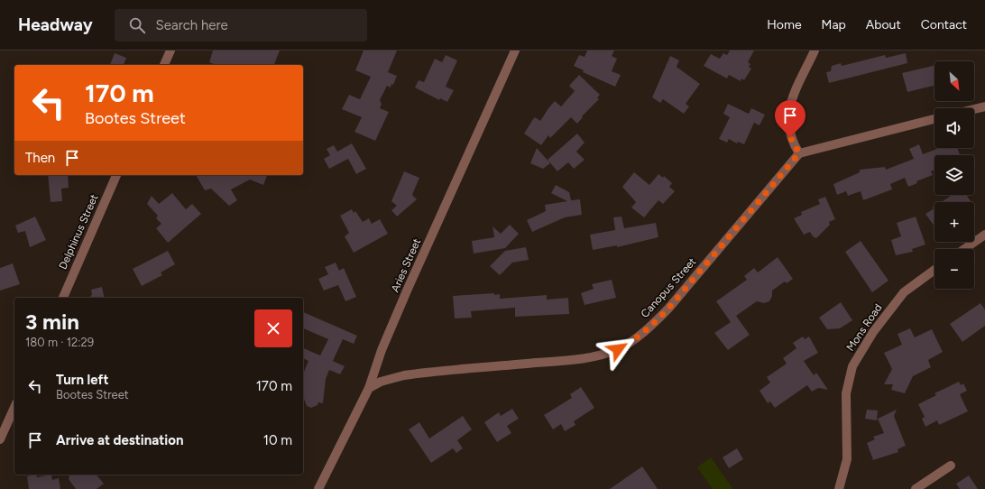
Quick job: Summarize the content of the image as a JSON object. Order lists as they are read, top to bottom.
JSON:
{
  "streets": {
    "street": [
      "Delphinus Street",
      "Aries Street",
      "Canopus Street",
      "Mons Road"
    ]
  },
  "crossings": [
    ["Aries Street", "Canopus Street"]
  ],
  "north": "bottom right",
  "page": {
    "header": "Headway",
    "search": "Search here",
    "nav": [
      "Home",
      "Map",
      "About",
      "Contact"
    ],
    "map_buttons": ["+", "−"],
    "turn": ["170 m", "Bootes Street"],
    "then": "Then",
    "heading": ["3 min", "180 m · 12:29"],
    "list": [
      {
        "name": "Turn left",
        "note": "Bootes Street",
        "value": "170 m"
      },
      {
        "name": "Arrive at destination",
        "value": "10 m"
      }
    ]
  }
}
